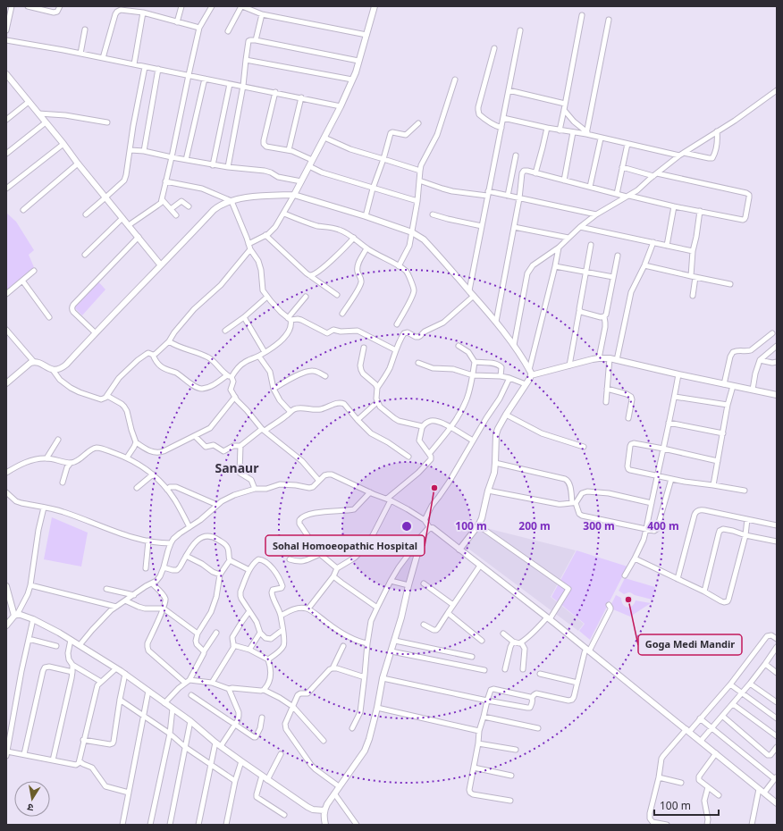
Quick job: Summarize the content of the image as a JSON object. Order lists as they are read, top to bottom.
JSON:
{
  "districts": ["Sanaur"],
  "places": ["Sohal Homoeopathic Hospital", "Goga Medi Mandir"],
  "scale_bar": "100 m",
  "north": "bottom",
  "rings": [
    "100 m",
    "200 m",
    "300 m",
    "400 m"
  ]
}
